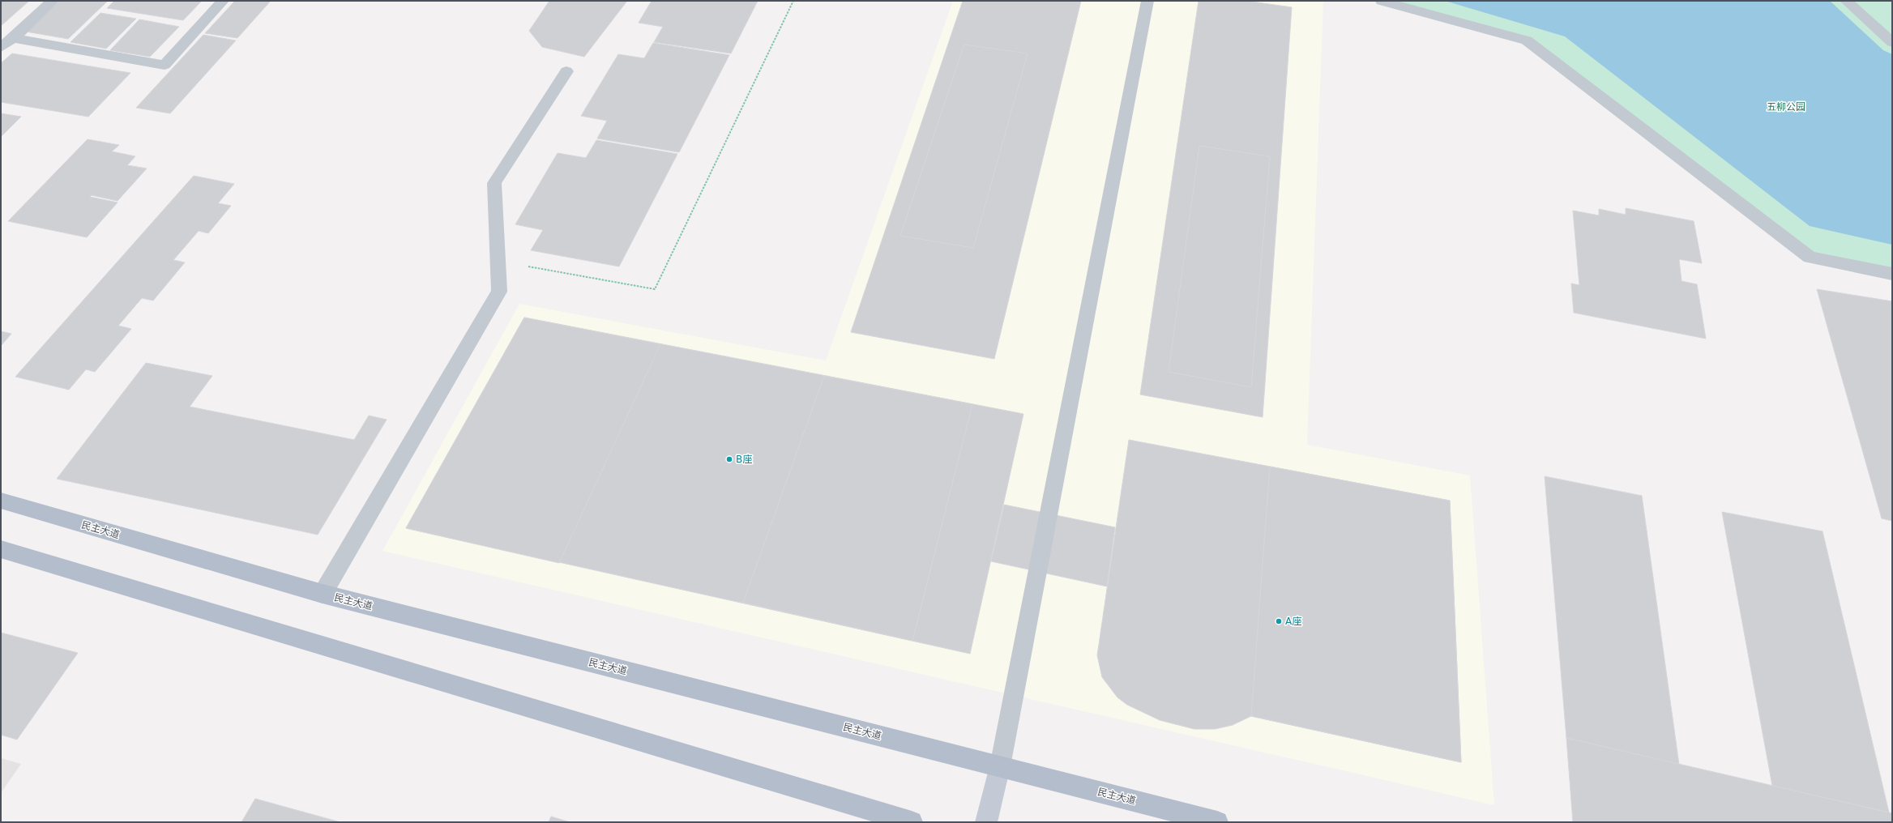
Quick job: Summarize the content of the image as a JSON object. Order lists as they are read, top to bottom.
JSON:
{
  "streets": {
    "main road": ["民主大道"]
  },
  "parks": ["五柳公园"],
  "places": ["B座", "A座"]
}
